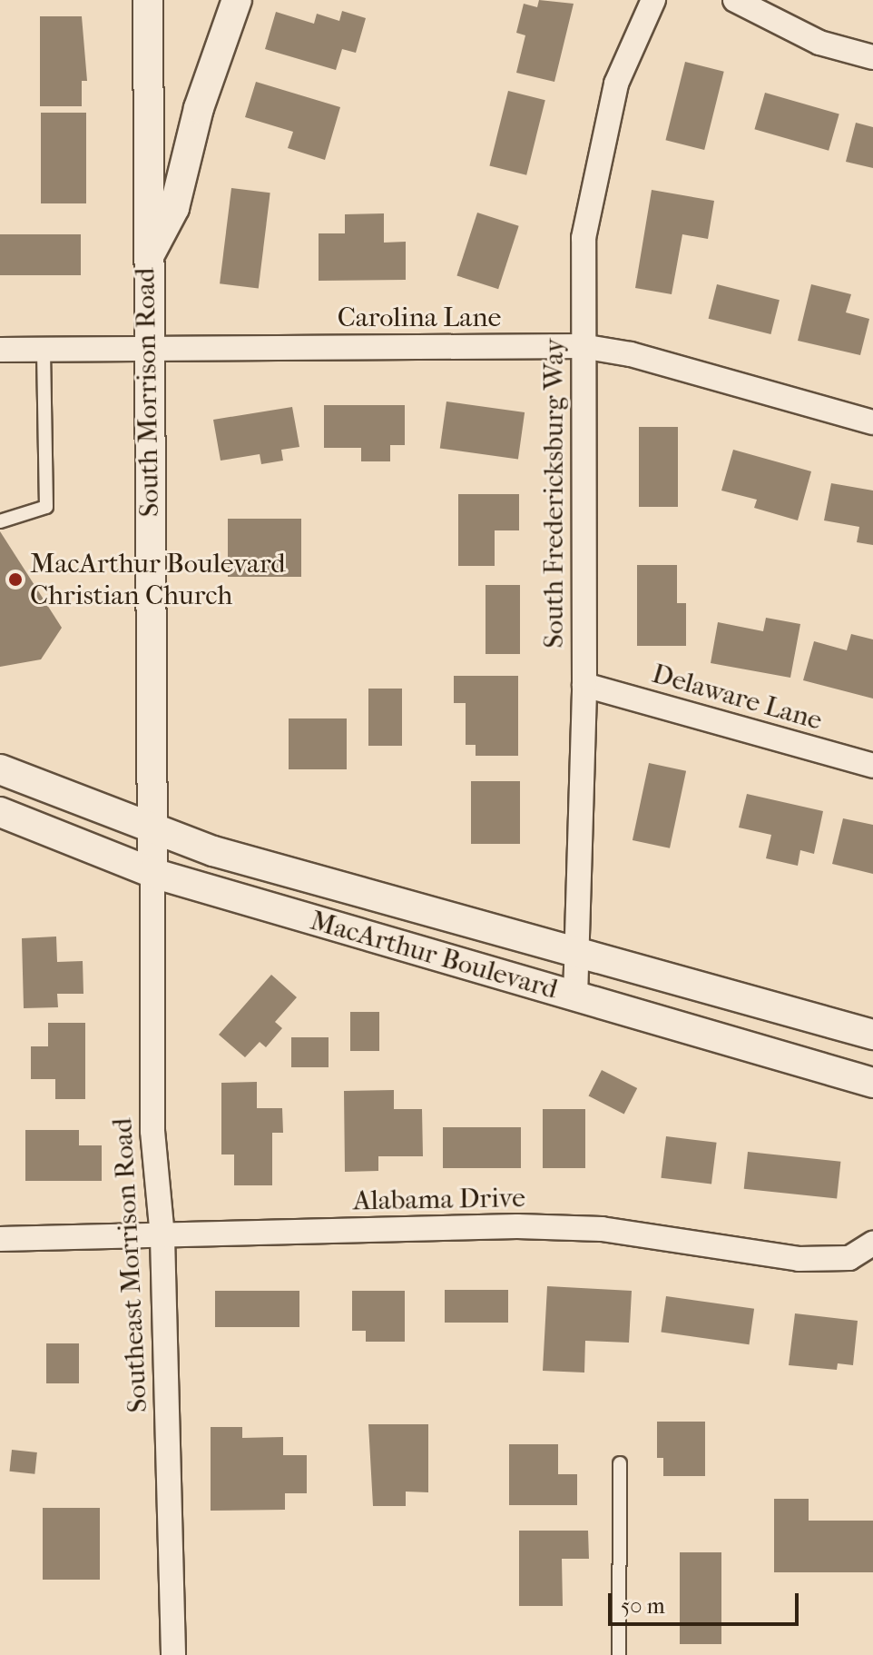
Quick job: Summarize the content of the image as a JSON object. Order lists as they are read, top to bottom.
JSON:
{
  "streets": {
    "street": [
      "Carolina Lane",
      "South Morrison Road",
      "South Fredericksburg Way",
      "Delaware Lane",
      "MacArthur Boulevard",
      "Alabama Drive",
      "Southeast Morrison Road"
    ]
  },
  "crossings": [
    ["Carolina Lane", "South Morrison Road"],
    ["Carolina Lane", "South Fredericksburg Way"],
    ["South Morrison Road", "MacArthur Boulevard"],
    ["South Morrison Road", "Southeast Morrison Road"],
    ["South Fredericksburg Way", "Delaware Lane"],
    ["South Fredericksburg Way", "MacArthur Boulevard"],
    ["MacArthur Boulevard", "Southeast Morrison Road"],
    ["Alabama Drive", "Southeast Morrison Road"]
  ],
  "places": ["MacArthur Boulevard Christian Church"],
  "scale_bar": "50 m"
}
